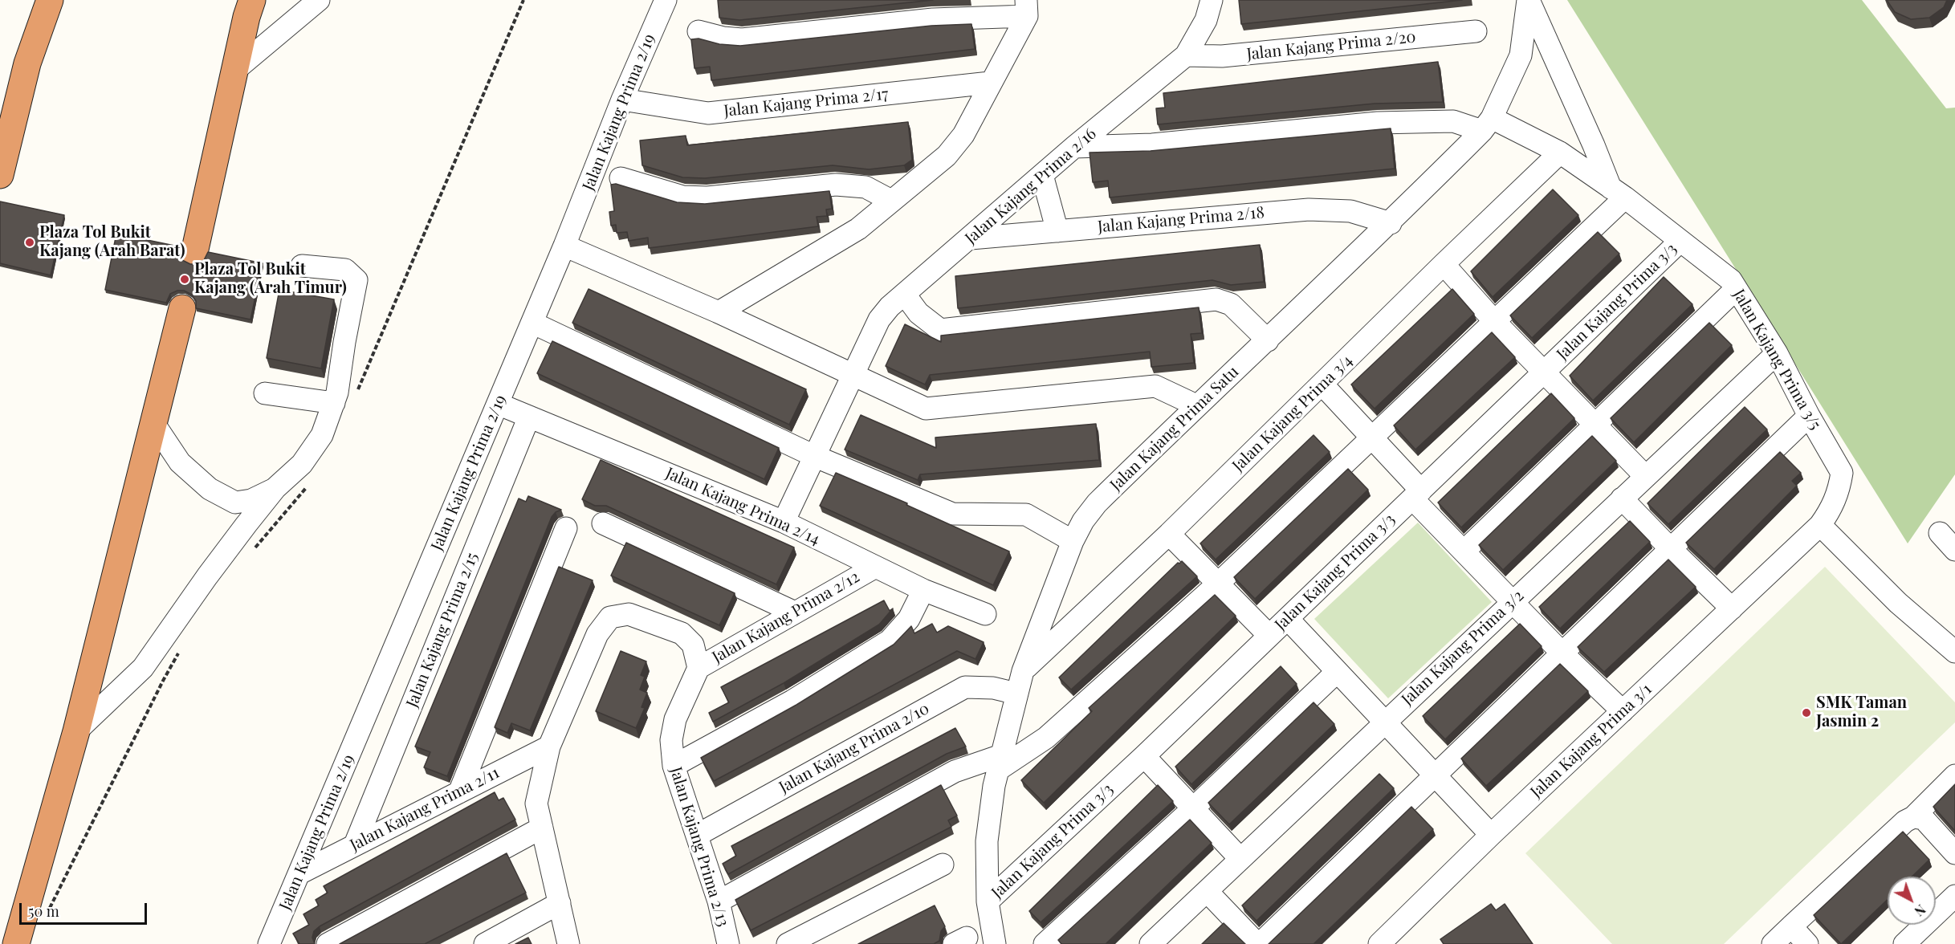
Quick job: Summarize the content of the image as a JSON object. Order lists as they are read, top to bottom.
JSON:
{
  "streets": {
    "street": [
      "Jalan Kajang Prima 2/20",
      "Jalan Kajang Prima 2/17",
      "Jalan Kajang Prima 2/19",
      "Jalan Kajang Prima 2/16",
      "Jalan Kajang Prima 2/18",
      "Jalan Kajang Prima 3/3",
      "Jalan Kajang Prima 3/5",
      "Jalan Kajang Prima 3/4",
      "Jalan Kajang Prima Satu",
      "Jalan Kajang Prima 2/14",
      "Jalan Kajang Prima 2/12",
      "Jalan Kajang Prima 2/15",
      "Jalan Kajang Prima 3/2",
      "Jalan Kajang Prima 3/1",
      "Jalan Kajang Prima 2/10",
      "Jalan Kajang Prima 2/11",
      "Jalan Kajang Prima 2/13"
    ]
  },
  "crossings": [
    ["Jalan Kajang Prima 2/20", "Jalan Kajang Prima 2/16"],
    ["Jalan Kajang Prima 2/17", "Jalan Kajang Prima 2/19"],
    ["Jalan Kajang Prima 2/19", "Jalan Kajang Prima 2/14"],
    ["Jalan Kajang Prima 2/19", "Jalan Kajang Prima 2/11"],
    ["Jalan Kajang Prima 2/16", "Jalan Kajang Prima 2/18"],
    ["Jalan Kajang Prima 2/16", "Jalan Kajang Prima 3/5"],
    ["Jalan Kajang Prima 2/16", "Jalan Kajang Prima 2/14"],
    ["Jalan Kajang Prima 2/18", "Jalan Kajang Prima Satu"],
    ["Jalan Kajang Prima 3/3", "Jalan Kajang Prima 3/5"],
    ["Jalan Kajang Prima 3/3", "Jalan Kajang Prima Satu"],
    ["Jalan Kajang Prima 3/5", "Jalan Kajang Prima 3/4"],
    ["Jalan Kajang Prima 3/5", "Jalan Kajang Prima Satu"],
    ["Jalan Kajang Prima 3/5", "Jalan Kajang Prima 3/2"],
    ["Jalan Kajang Prima 3/5", "Jalan Kajang Prima 3/1"],
    ["Jalan Kajang Prima 3/4", "Jalan Kajang Prima Satu"],
    ["Jalan Kajang Prima Satu", "Jalan Kajang Prima 2/10"],
    ["Jalan Kajang Prima 2/14", "Jalan Kajang Prima 2/12"],
    ["Jalan Kajang Prima 2/14", "Jalan Kajang Prima 2/15"],
    ["Jalan Kajang Prima 2/12", "Jalan Kajang Prima 2/13"],
    ["Jalan Kajang Prima 2/15", "Jalan Kajang Prima 2/11"],
    ["Jalan Kajang Prima 2/10", "Jalan Kajang Prima 2/13"]
  ],
  "places": ["Plaza Tol Bukit Kajang (Arah Barat)", "Plaza Tol Bukit Kajang (Arah Timur)", "SMK Taman Jasmin 2"],
  "scale_bar": "50 m",
  "north": "bottom right"
}
